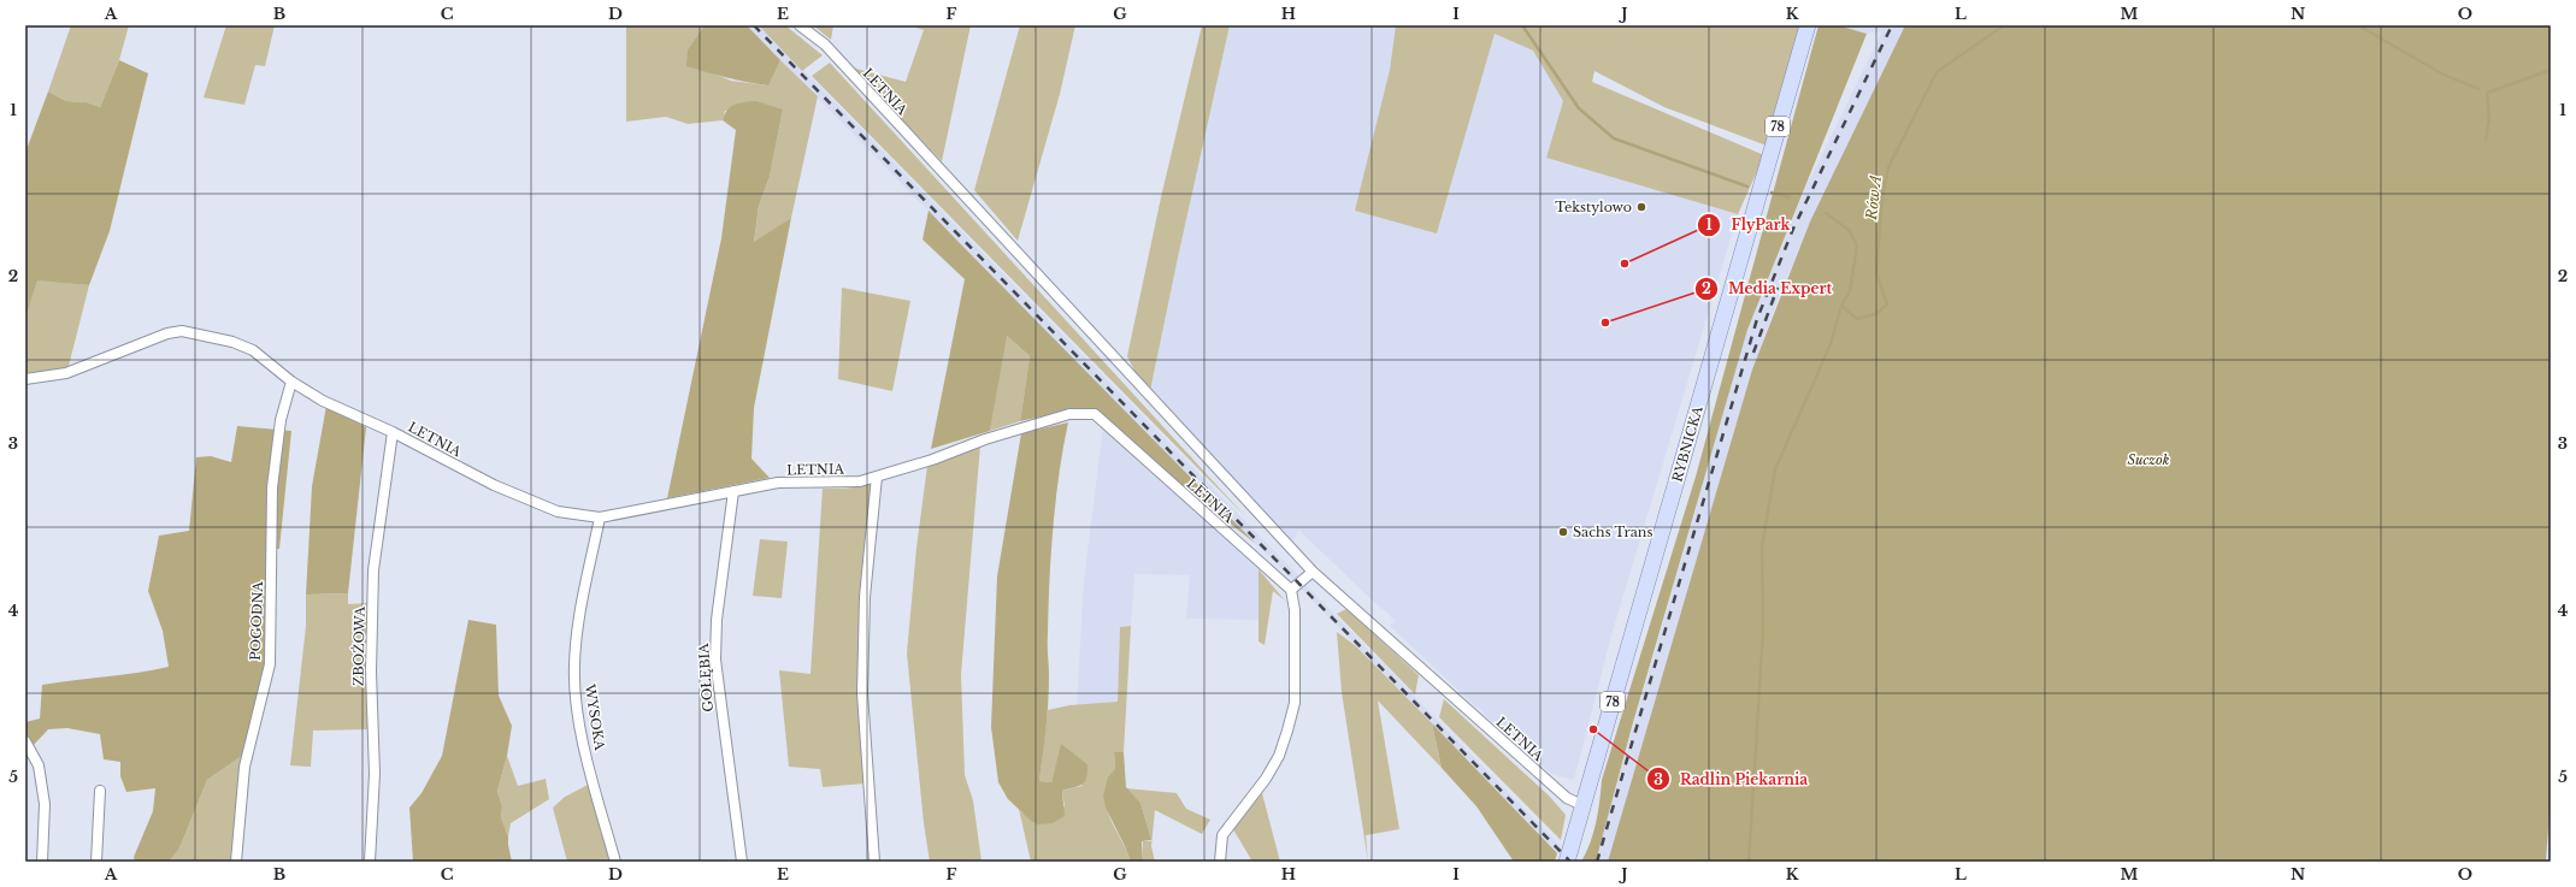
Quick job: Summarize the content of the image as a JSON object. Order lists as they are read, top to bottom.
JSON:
{
  "streets": {
    "main road": ["78", "RYBNICKA"],
    "street": [
      "LETNIA",
      "POGODNA",
      "ZBOŻOWA",
      "GOŁĘBIA",
      "WYSOKA"
    ]
  },
  "crossings": [
    ["LETNIA", "RYBNICKA"],
    ["LETNIA", "POGODNA"],
    ["LETNIA", "ZBOŻOWA"],
    ["LETNIA", "GOŁĘBIA"],
    ["LETNIA", "WYSOKA"]
  ],
  "water": ["Rów A"],
  "parks": ["Suczok"],
  "places": [
    "Tekstylowo",
    "FlyPark",
    "Media Expert",
    "Sachs Trans",
    "Radlin Piekarnia"
  ],
  "grid": {
    "columns": [
      "A",
      "B",
      "C",
      "D",
      "E",
      "F",
      "G",
      "H",
      "I",
      "J",
      "K",
      "L",
      "M",
      "N",
      "O"
    ],
    "rows": [
      "1",
      "2",
      "3",
      "4",
      "5"
    ]
  }
}
